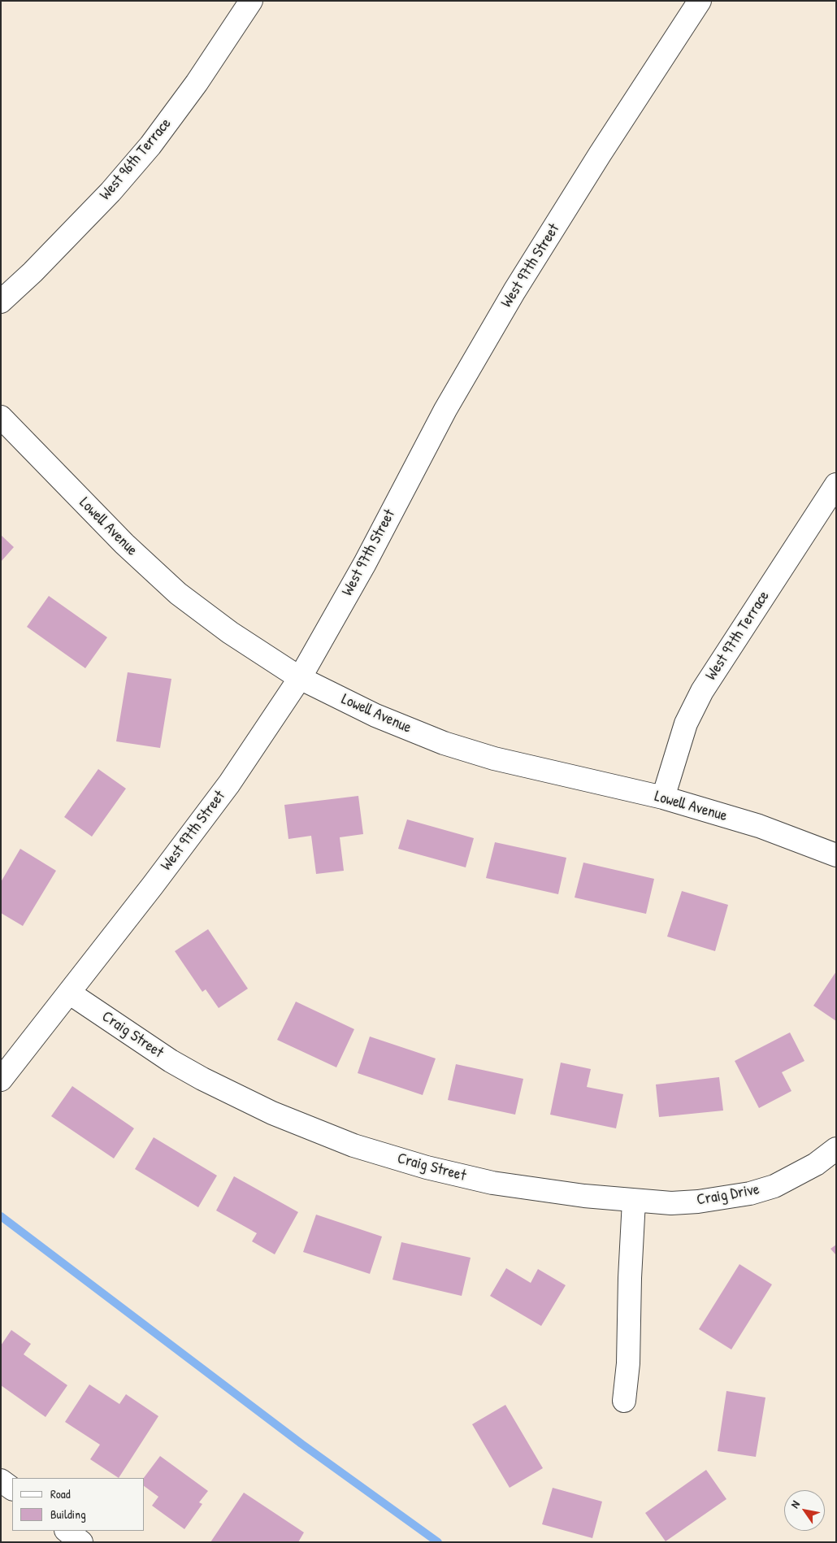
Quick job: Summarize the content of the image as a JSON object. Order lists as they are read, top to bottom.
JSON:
{
  "streets": {
    "street": [
      "West 96th Terrace",
      "West 97th Street",
      "Lowell Avenue",
      "West 97th Terrace",
      "Craig Street",
      "Craig Drive"
    ]
  },
  "crossings": [
    ["West 97th Street", "Lowell Avenue"],
    ["West 97th Street", "Craig Street"],
    ["Lowell Avenue", "West 97th Terrace"],
    ["Craig Street", "Craig Drive"]
  ],
  "legend": ["Road", "Building"],
  "north": "top left"
}
